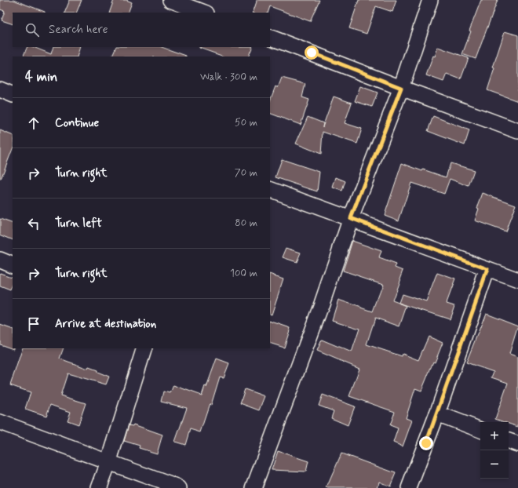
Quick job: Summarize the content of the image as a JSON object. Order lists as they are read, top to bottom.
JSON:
{
  "page": {
    "search": "Search here",
    "heading": ["4 min", "Walk · 300 m"],
    "list": [
      ["Continue", "50 m"],
      ["Turn right", "70 m"],
      ["Turn left", "80 m"],
      ["Turn right", "100 m"],
      "Arrive at destination"
    ],
    "map_buttons": ["+", "−"]
  }
}
